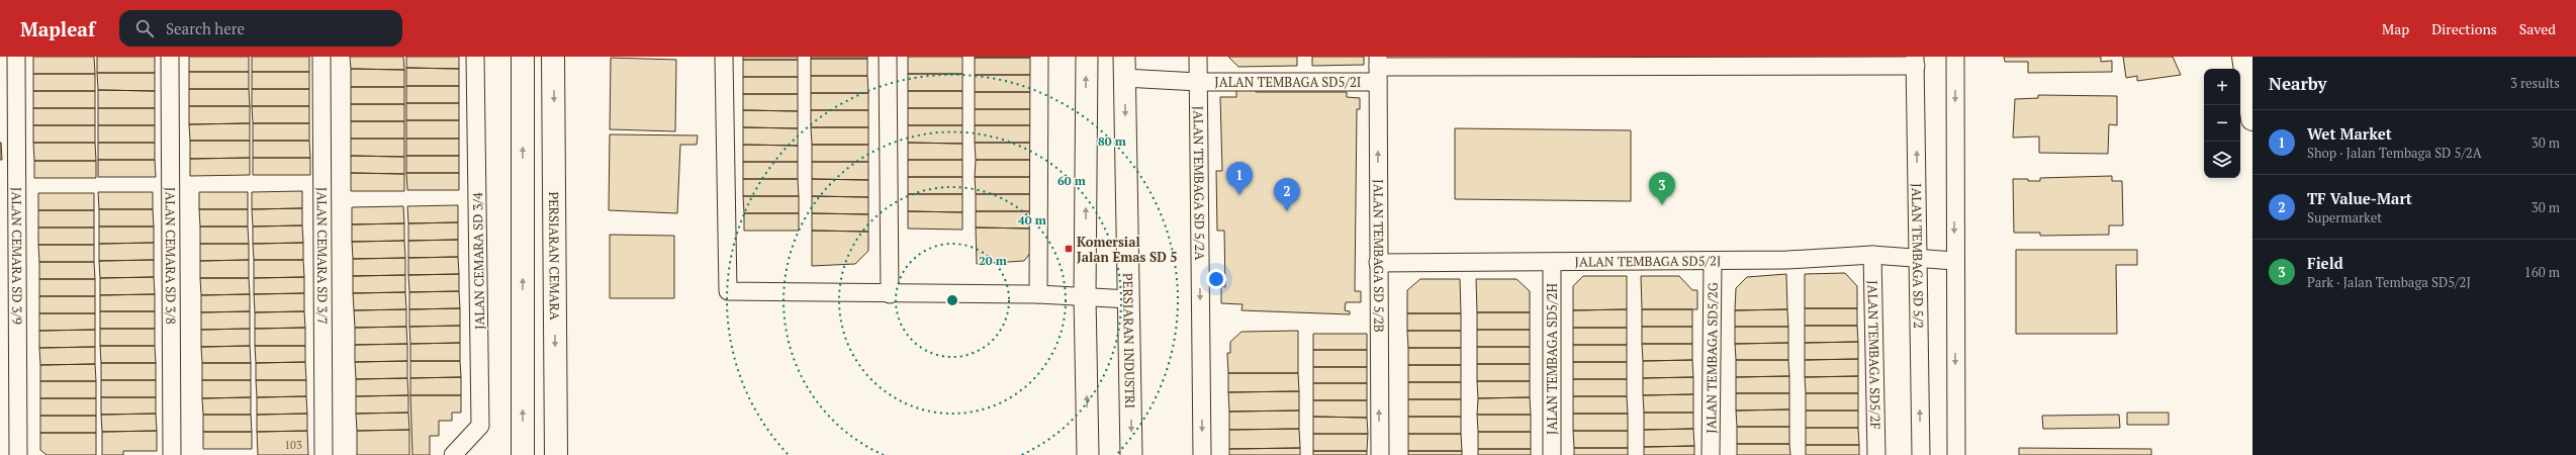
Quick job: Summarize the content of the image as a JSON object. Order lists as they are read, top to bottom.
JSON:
{
  "streets": {
    "main road": ["PERSIARAN CEMARA"],
    "street": [
      "JALAN TEMBAGA SD5/2I",
      "JALAN TEMBAGA SD 5/2A",
      "JALAN CEMARA SD 3/9",
      "JALAN CEMARA SD 3/8",
      "JALAN CEMARA SD 3/7",
      "JALAN TEMBAGA SD 5/2B",
      "JALAN TEMBAGA SD 5/2",
      "JALAN CEMARA SD 3/4",
      "JALAN TEMBAGA SD5/2J",
      "PERSIARAN INDUSTRI",
      "JALAN TEMBAGA SD5/2F",
      "JALAN TEMBAGA SD5/2G",
      "JALAN TEMBAGA SD5/2H"
    ]
  },
  "crossings": [
    ["JALAN TEMBAGA SD5/2I", "JALAN TEMBAGA SD 5/2A"],
    ["JALAN TEMBAGA SD5/2I", "JALAN TEMBAGA SD 5/2B"],
    ["JALAN TEMBAGA SD5/2I", "JALAN TEMBAGA SD 5/2"],
    ["JALAN TEMBAGA SD5/2I", "PERSIARAN INDUSTRI"],
    ["JALAN TEMBAGA SD 5/2B", "JALAN TEMBAGA SD5/2J"],
    ["JALAN TEMBAGA SD 5/2", "JALAN TEMBAGA SD5/2J"],
    ["JALAN TEMBAGA SD5/2J", "JALAN TEMBAGA SD5/2F"],
    ["JALAN TEMBAGA SD5/2J", "JALAN TEMBAGA SD5/2G"],
    ["JALAN TEMBAGA SD5/2J", "JALAN TEMBAGA SD5/2H"]
  ],
  "one_way": ["JALAN TEMBAGA SD 5/2B"],
  "places": {
    "transit": ["Komersial Jalan Emas SD 5"]
  },
  "house_numbers": ["103"],
  "page": {
    "header": "Mapleaf",
    "search": "Search here",
    "nav": ["Map", "Directions", "Saved"],
    "heading": ["Nearby", "3 results"],
    "map_buttons": ["+", "−"],
    "list": [
      {
        "mark": "1",
        "name": "Wet Market",
        "note": "Shop · Jalan Tembaga SD 5/2A",
        "value": "30 m"
      },
      {
        "mark": "2",
        "name": "TF Value-Mart",
        "note": "Supermarket",
        "value": "30 m"
      },
      {
        "mark": "3",
        "name": "Field",
        "note": "Park · Jalan Tembaga SD5/2J",
        "value": "160 m"
      }
    ],
    "pins": ["1", "3", "2"]
  },
  "rings": [
    "80 m",
    "60 m",
    "40 m",
    "20 m"
  ]
}
